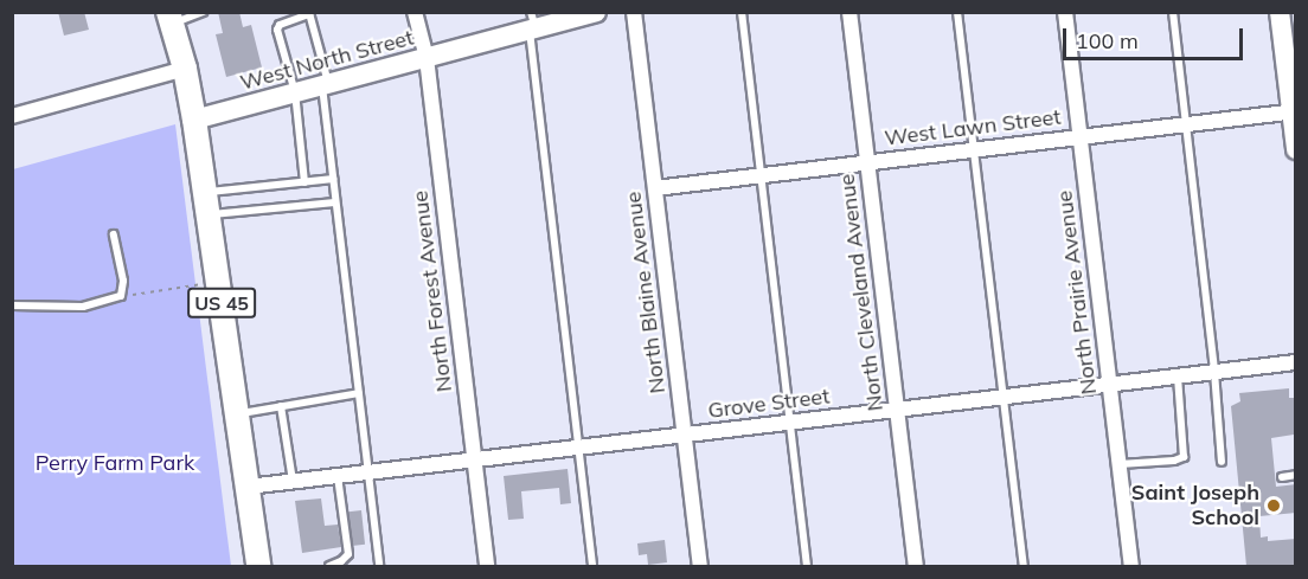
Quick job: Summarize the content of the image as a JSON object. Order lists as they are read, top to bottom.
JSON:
{
  "streets": {
    "main road": ["West North Street", "US 45"],
    "street": [
      "West Lawn Street",
      "North Forest Avenue",
      "North Blaine Avenue",
      "North Cleveland Avenue",
      "North Prairie Avenue",
      "Grove Street"
    ]
  },
  "crossings": [
    ["West North Street", "North Forest Avenue"],
    ["West North Street", "US 45"],
    ["West Lawn Street", "North Blaine Avenue"],
    ["West Lawn Street", "North Cleveland Avenue"],
    ["West Lawn Street", "North Prairie Avenue"],
    ["North Forest Avenue", "Grove Street"],
    ["North Blaine Avenue", "Grove Street"],
    ["North Cleveland Avenue", "Grove Street"],
    ["North Prairie Avenue", "Grove Street"],
    ["US 45", "Grove Street"]
  ],
  "parks": ["Perry Farm Park"],
  "places": ["Saint Joseph School"],
  "scale_bar": "100 m"
}
